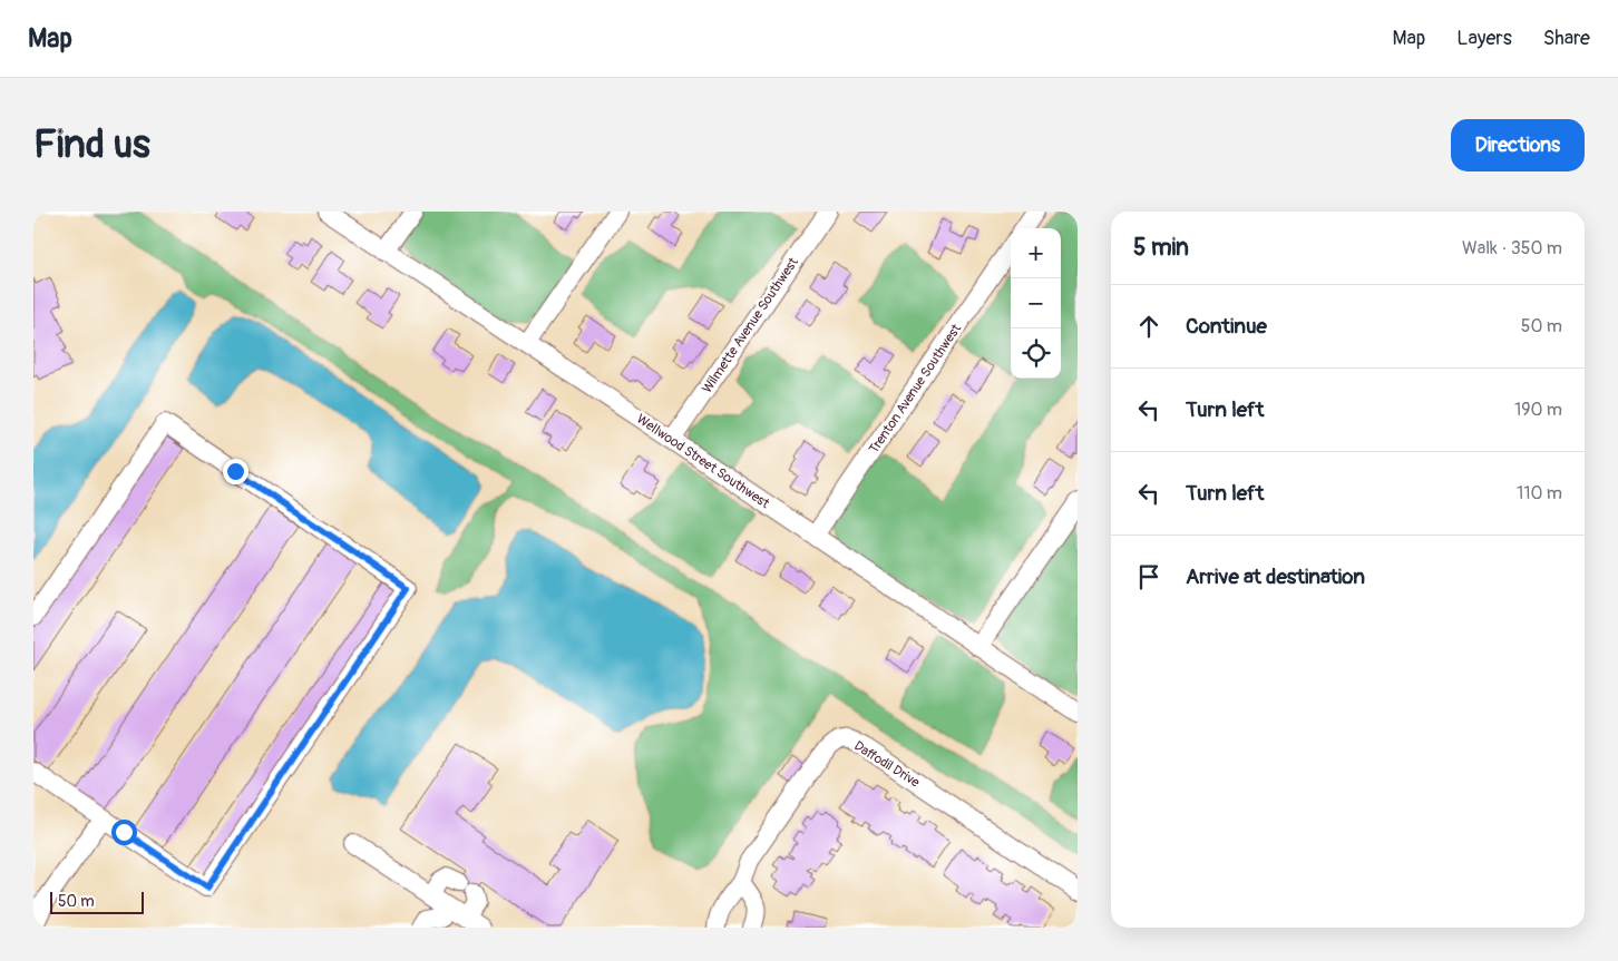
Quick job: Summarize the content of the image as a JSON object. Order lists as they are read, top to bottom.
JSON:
{
  "streets": {
    "street": [
      "Wilmette Avenue Southwest",
      "Trenton Avenue Southwest",
      "Wellwood Street Southwest",
      "Daffodil Drive"
    ]
  },
  "crossings": [
    ["Wilmette Avenue Southwest", "Wellwood Street Southwest"],
    ["Trenton Avenue Southwest", "Wellwood Street Southwest"]
  ],
  "scale_bar": "50 m",
  "page": {
    "header": "Map",
    "nav": ["Map", "Layers", "Share"],
    "buttons": "Directions",
    "title": "Find us",
    "heading": ["5 min", "Walk · 350 m"],
    "map_buttons": ["+", "−"],
    "list": [
      ["Continue", "50 m"],
      ["Turn left", "190 m"],
      ["Turn left", "110 m"],
      "Arrive at destination"
    ],
    "scale": "50 m"
  }
}
